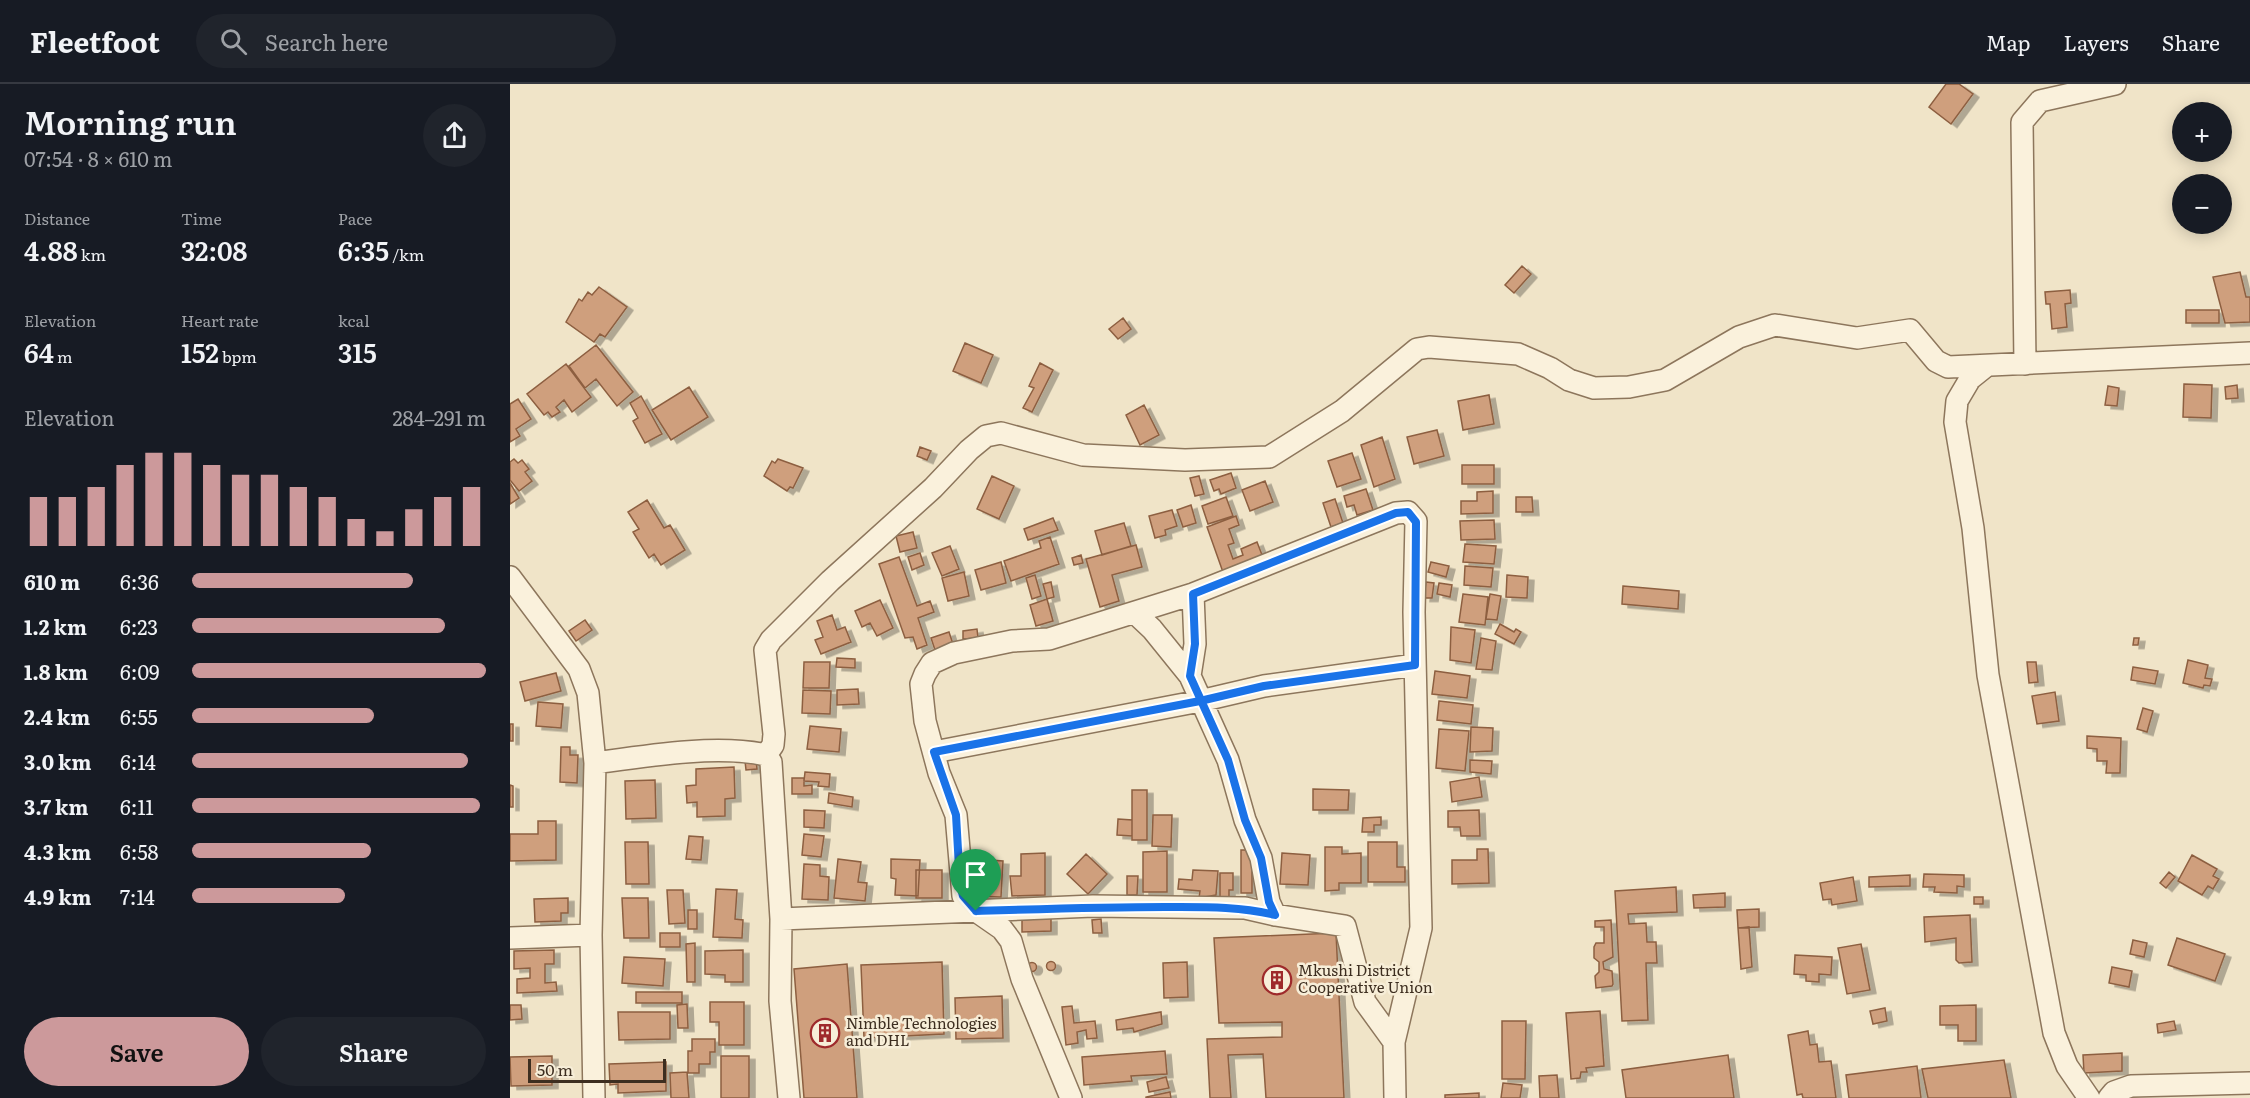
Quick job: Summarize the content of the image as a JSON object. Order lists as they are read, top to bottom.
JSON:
{
  "places": {
    "building": ["Mkushi District Cooperative Union", "Nimble Technologies and DHL"]
  },
  "scale_bar": "50 m",
  "page": {
    "header": "Fleetfoot",
    "search": "Search here",
    "nav": ["Map", "Layers", "Share"],
    "heading": ["Morning run", "07:54 · 8 × 610 m"],
    "map_buttons": ["+", "−"],
    "stats": [
      ["Distance", "4.88 km"],
      ["Time", "32:08"],
      ["Pace", "6:35 /km"],
      ["Elevation", "64 m"],
      ["Heart rate", "152 bpm"],
      ["kcal", "315"]
    ],
    "chart": ["Elevation", "284–291 m"],
    "list": [
      {
        "name": "610 m",
        "note": "6:36"
      },
      {
        "name": "1.2 km",
        "note": "6:23"
      },
      {
        "name": "1.8 km",
        "note": "6:09"
      },
      {
        "name": "2.4 km",
        "note": "6:55"
      },
      {
        "name": "3.0 km",
        "note": "6:14"
      },
      {
        "name": "3.7 km",
        "note": "6:11"
      },
      {
        "name": "4.3 km",
        "note": "6:58"
      },
      {
        "name": "4.9 km",
        "note": "7:14"
      }
    ],
    "buttons": ["Save", "Share"],
    "scale": "50 m"
  }
}
